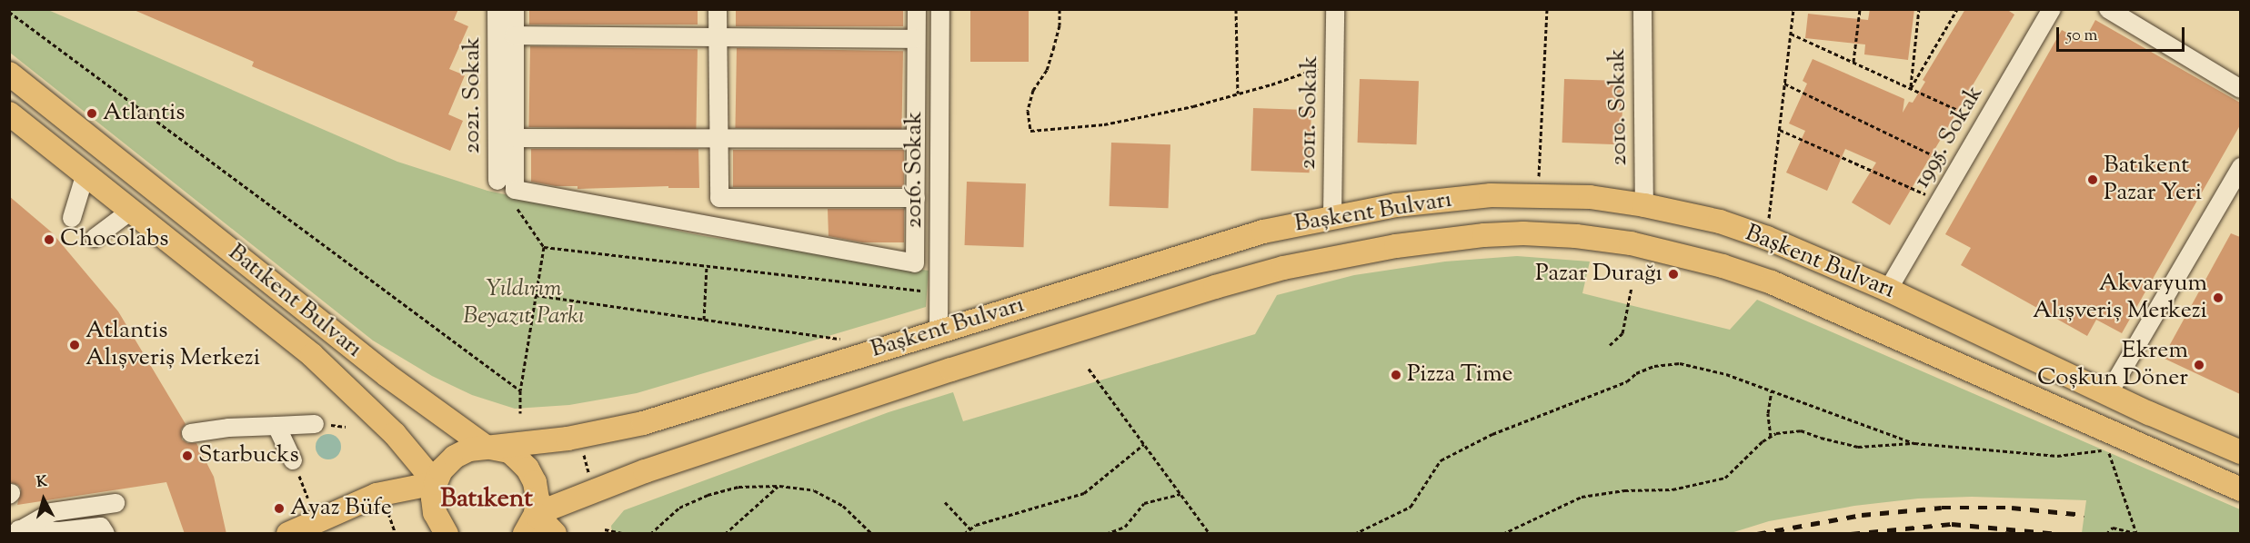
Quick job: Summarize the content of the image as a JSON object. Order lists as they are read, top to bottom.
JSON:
{
  "streets": {
    "main road": ["Başkent Bulvarı", "Batıkent Bulvarı"],
    "street": [
      "2021. Sokak",
      "2010. Sokak",
      "2011. Sokak",
      "1995. Sokak",
      "2016. Sokak"
    ]
  },
  "crossings": [
    ["2010. Sokak", "Başkent Bulvarı"],
    ["2011. Sokak", "Başkent Bulvarı"],
    ["1995. Sokak", "Başkent Bulvarı"],
    ["2016. Sokak", "Başkent Bulvarı"],
    ["Başkent Bulvarı", "Batıkent Bulvarı"]
  ],
  "districts": ["Batıkent"],
  "parks": ["Yıldırım Beyazıt Parkı"],
  "places": [
    "Atlantis",
    "Batıkent Pazar Yeri",
    "Chocolabs",
    "Pazar Durağı",
    "Akvaryum Alışveriş Merkezi",
    "Atlantis Alışveriş Merkezi",
    "Ekrem Coşkun Döner",
    "Pizza Time",
    "Starbucks",
    "Ayaz Büfe"
  ],
  "scale_bar": "50 m",
  "north": "top"
}
